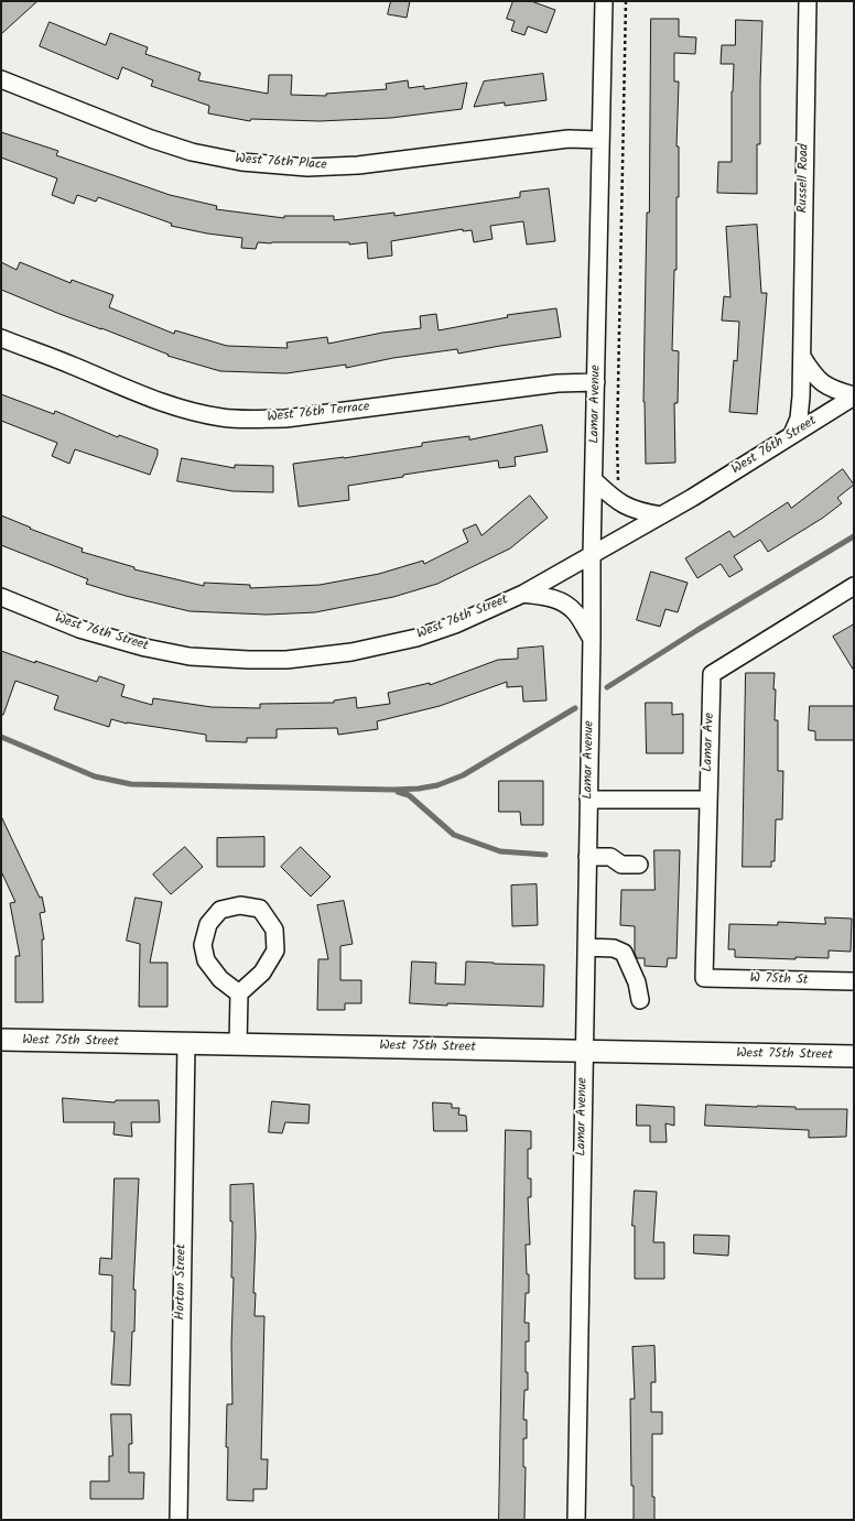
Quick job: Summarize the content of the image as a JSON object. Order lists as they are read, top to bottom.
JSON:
{
  "streets": {
    "main road": ["West 75th Street"],
    "street": [
      "West 76th Place",
      "Russell Road",
      "Lamar Avenue",
      "West 76th Terrace",
      "West 76th Street",
      "Lamar Ave",
      "W 75th St",
      "Horton Street"
    ]
  },
  "crossings": [
    ["West 76th Place", "Lamar Avenue"],
    ["Russell Road", "West 76th Street"],
    ["Lamar Avenue", "West 76th Terrace"],
    ["Lamar Avenue", "West 76th Street"],
    ["Lamar Avenue", "West 75th Street"],
    ["Lamar Ave", "W 75th St"],
    ["West 75th Street", "Horton Street"]
  ]
}
